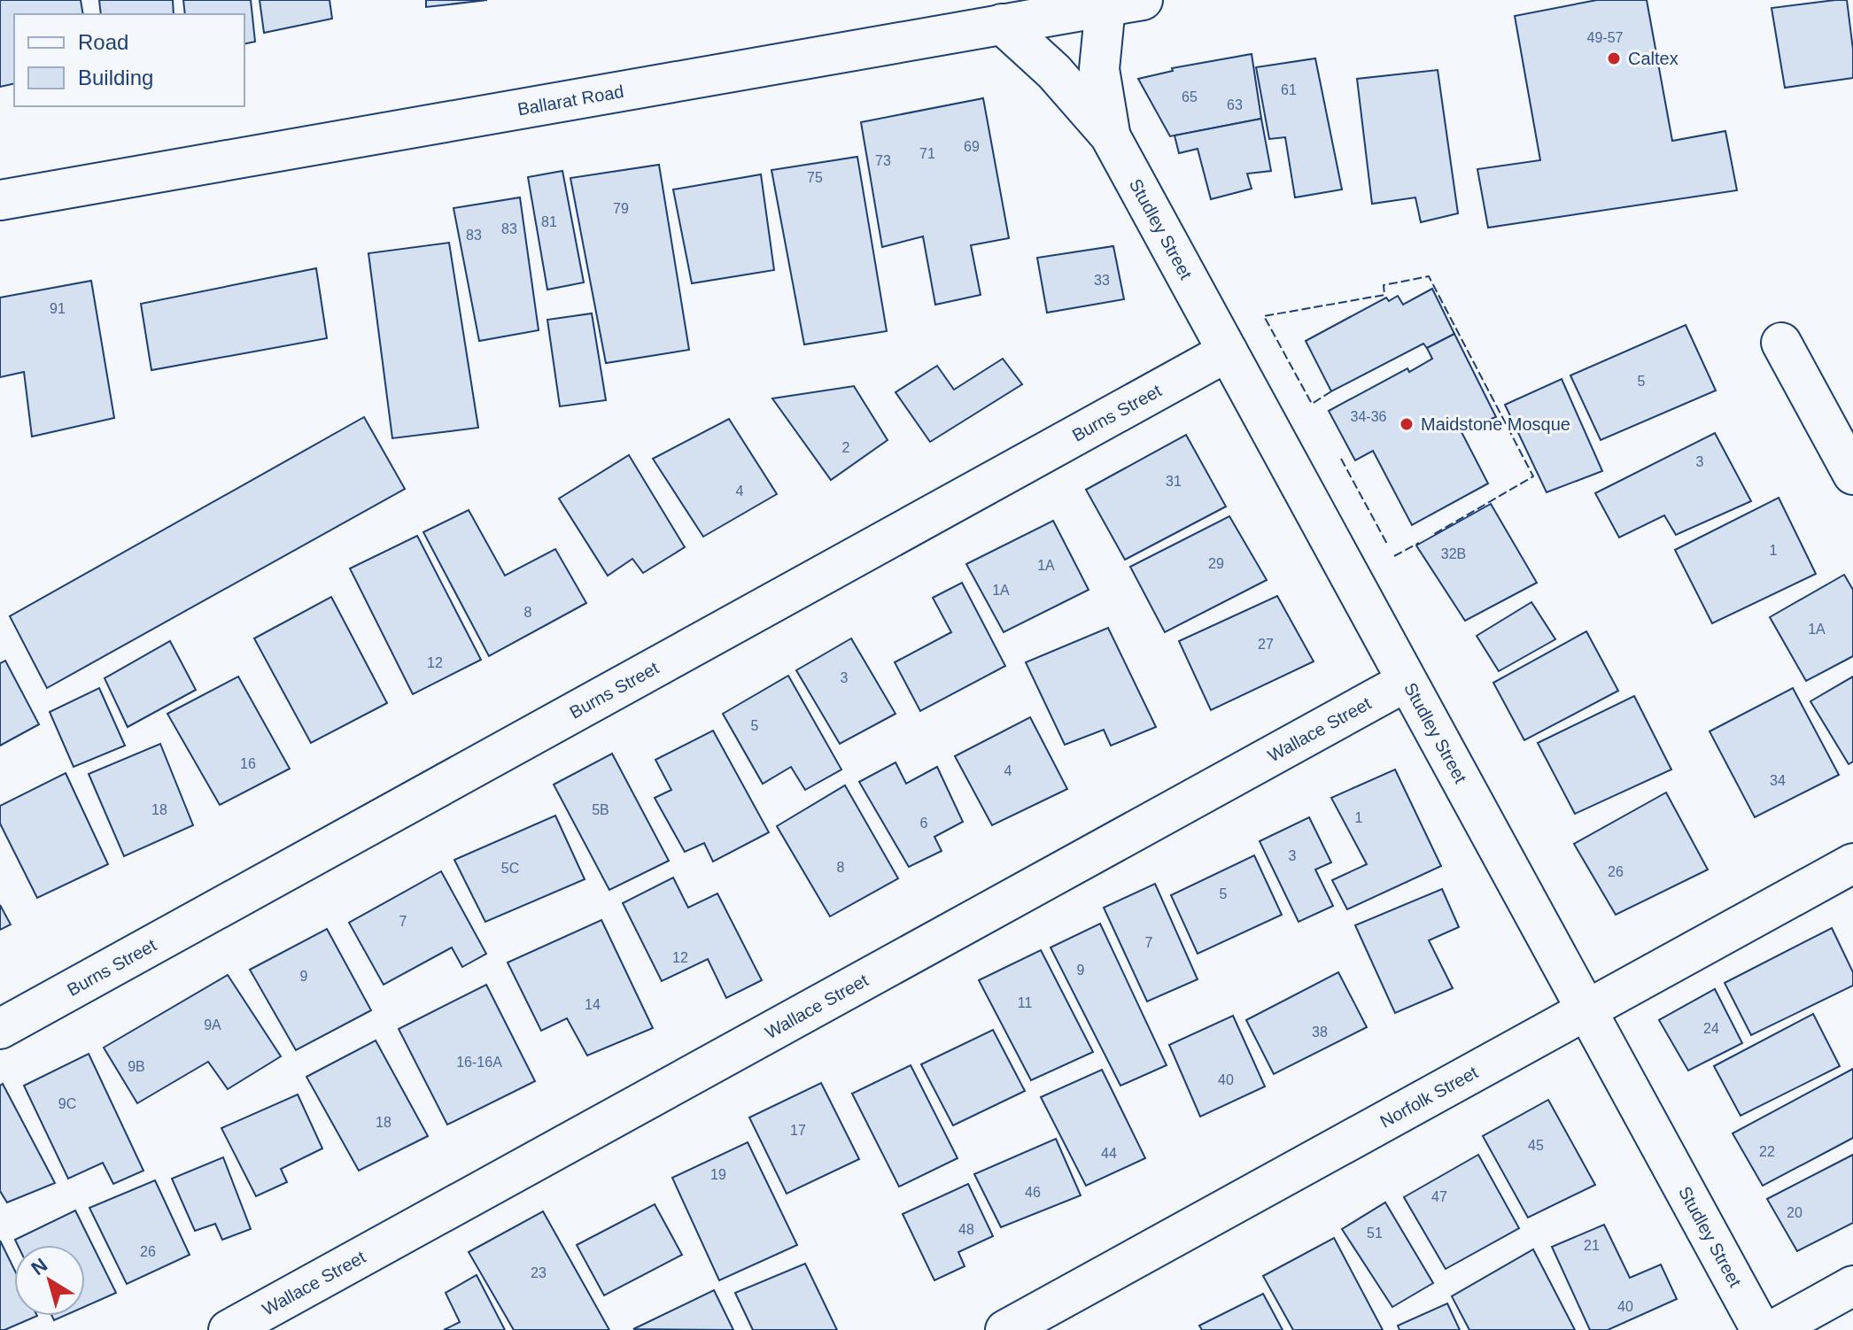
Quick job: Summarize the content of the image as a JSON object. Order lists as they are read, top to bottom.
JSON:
{
  "streets": {
    "main road": [
      "Ballarat Road",
      "Studley Street",
      "Burns Street",
      "Wallace Street",
      "Norfolk Street"
    ]
  },
  "crossings": [
    ["Ballarat Road", "Studley Street"],
    ["Studley Street", "Burns Street"],
    ["Studley Street", "Wallace Street"],
    ["Studley Street", "Norfolk Street"]
  ],
  "places": ["Caltex", "Maidstone Mosque"],
  "house_numbers": [
    "49-57",
    "61",
    "65",
    "63",
    "69",
    "71",
    "73",
    "75",
    "79",
    "81",
    "83",
    "83",
    "33",
    "91",
    "5",
    "34-36",
    "2",
    "3",
    "31",
    "4",
    "1",
    "32B",
    "29",
    "1A",
    "1A",
    "8",
    "1A",
    "27",
    "12",
    "3",
    "5",
    "16",
    "4",
    "34",
    "18",
    "5B",
    "1",
    "6",
    "3",
    "8",
    "5C",
    "26",
    "5",
    "7",
    "7",
    "12",
    "9",
    "9",
    "11",
    "14",
    "9A",
    "24",
    "38",
    "16-16A",
    "9B",
    "40",
    "9C",
    "18",
    "17",
    "45",
    "22",
    "44",
    "19",
    "46",
    "47",
    "20",
    "48",
    "51",
    "21",
    "26",
    "23",
    "40"
  ],
  "legend": ["Road", "Building"],
  "north": "top left"
}
